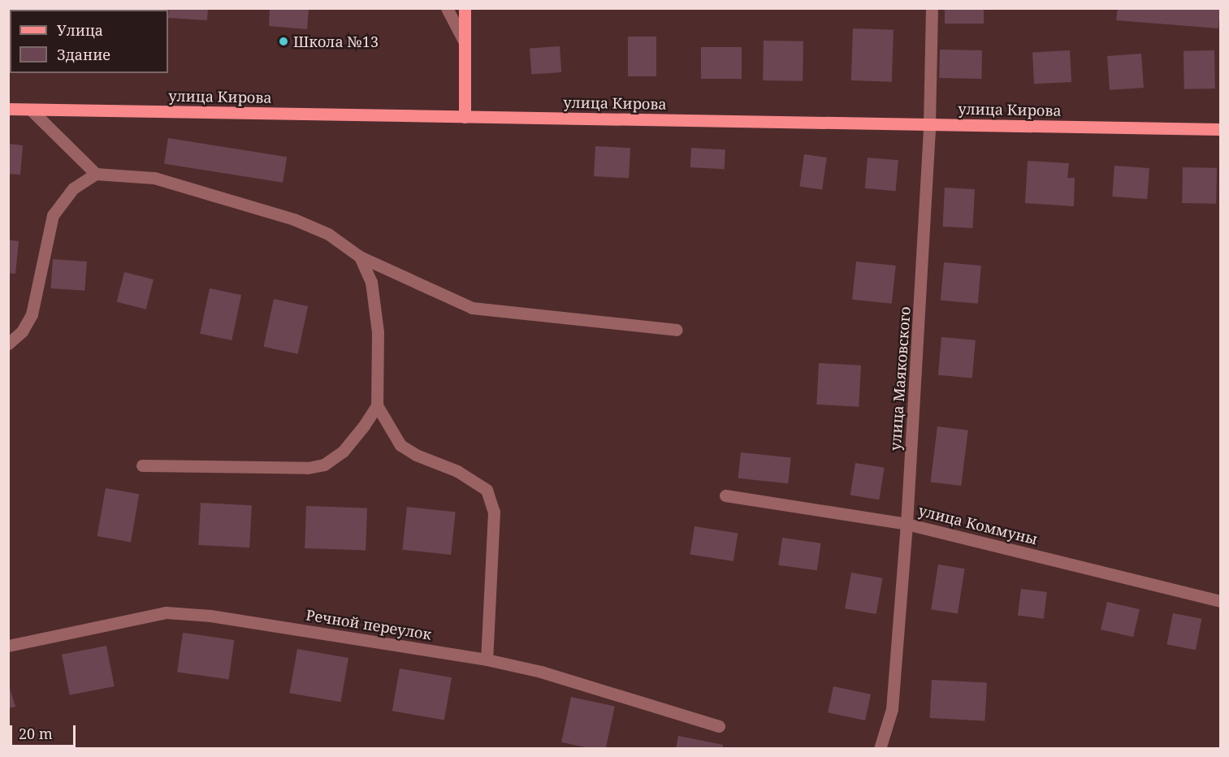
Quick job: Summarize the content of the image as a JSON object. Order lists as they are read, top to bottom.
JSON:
{
  "streets": {
    "main road": ["улица Кирова"],
    "street": ["улица Маяковского", "улица Коммуны", "Речной переулок"]
  },
  "crossings": [
    ["улица Кирова", "улица Маяковского"],
    ["улица Маяковского", "улица Коммуны"]
  ],
  "places": ["Школа №13"],
  "legend": ["Улица", "Здание"],
  "scale_bar": "20 m"
}
